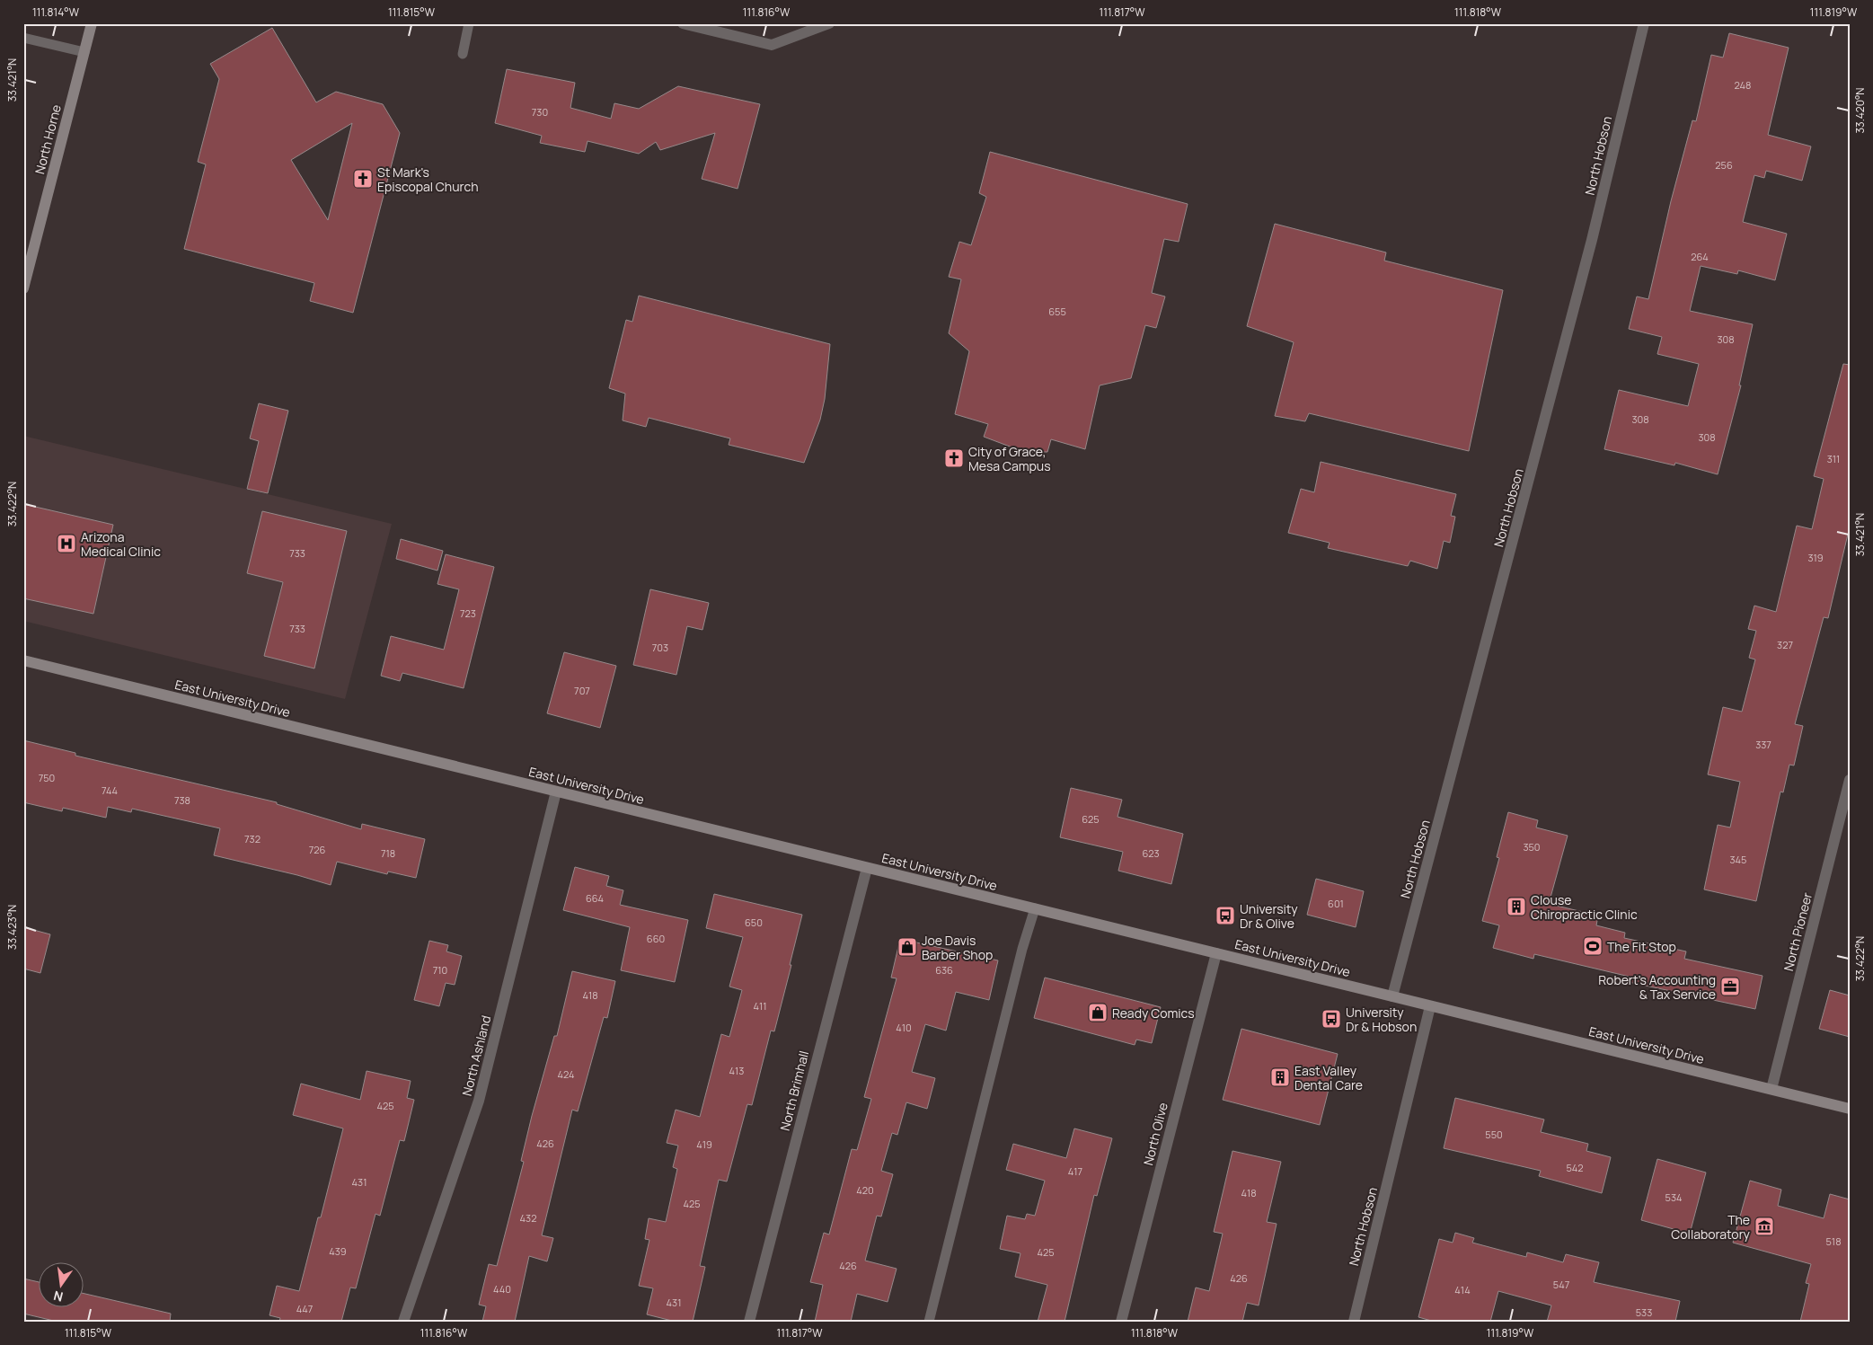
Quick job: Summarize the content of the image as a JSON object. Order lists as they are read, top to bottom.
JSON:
{
  "streets": {
    "main road": ["North Horne", "East University Drive"],
    "street": [
      "North Hobson",
      "North Pioneer",
      "North Ashland",
      "North Brimhall",
      "North Olive"
    ]
  },
  "crossings": [
    ["North Hobson", "East University Drive"],
    ["East University Drive", "North Pioneer"],
    ["East University Drive", "North Ashland"],
    ["East University Drive", "North Brimhall"],
    ["East University Drive", "North Olive"]
  ],
  "places": {
    "church": ["St Mark's Episcopal Church", "City of Grace, Mesa Campus"],
    "hospital": ["Arizona Medical Clinic"],
    "building": ["Clouse Chiropractic Clinic", "East Valley Dental Care"],
    "bus stop": ["University Dr & Olive", "University Dr & Hobson"],
    "sports": ["The Fit Stop"],
    "shop": ["Joe Davis Barber Shop", "Ready Comics"],
    "office": ["Robert's Accounting & Tax Service"],
    "museum": ["The Collaboratory"]
  },
  "house_numbers": [
    "248",
    "730",
    "256",
    "264",
    "655",
    "308",
    "308",
    "308",
    "311",
    "733",
    "319",
    "723",
    "733",
    "327",
    "703",
    "707",
    "337",
    "750",
    "744",
    "738",
    "625",
    "732",
    "350",
    "726",
    "718",
    "623",
    "345",
    "664",
    "601",
    "650",
    "660",
    "710",
    "636",
    "418",
    "411",
    "410",
    "413",
    "424",
    "425",
    "550",
    "426",
    "419",
    "542",
    "417",
    "431",
    "420",
    "418",
    "534",
    "425",
    "432",
    "518",
    "439",
    "425",
    "426",
    "426",
    "547",
    "440",
    "414",
    "431",
    "447",
    "533"
  ],
  "north": "bottom",
  "coordinates": [
    "111.814°W",
    "111.815°W",
    "111.816°W",
    "111.817°W",
    "111.818°W",
    "111.819°W",
    "33.421°N",
    "33.420°N",
    "33.422°N",
    "33.423°N"
  ]
}
